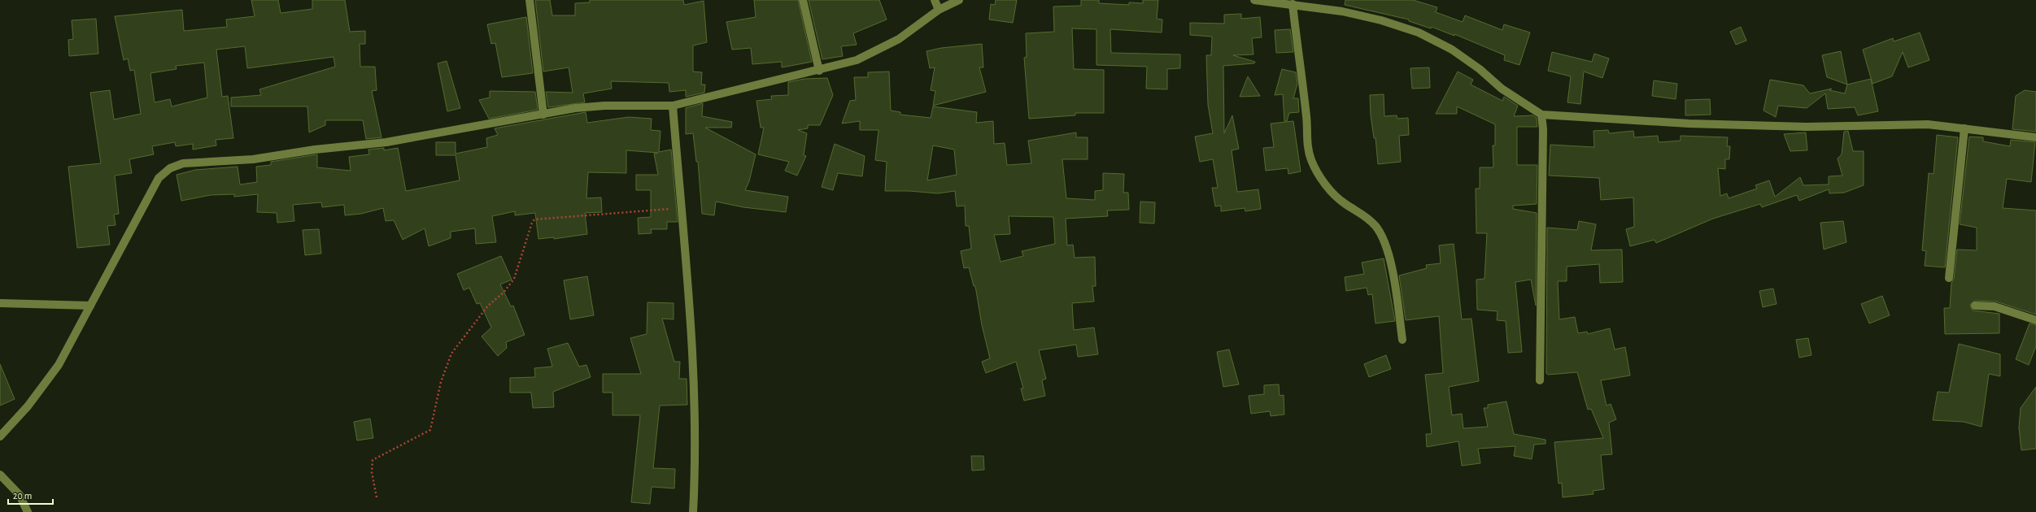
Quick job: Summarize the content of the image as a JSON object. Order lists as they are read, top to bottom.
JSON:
{
  "scale_bar": "20 m"
}
